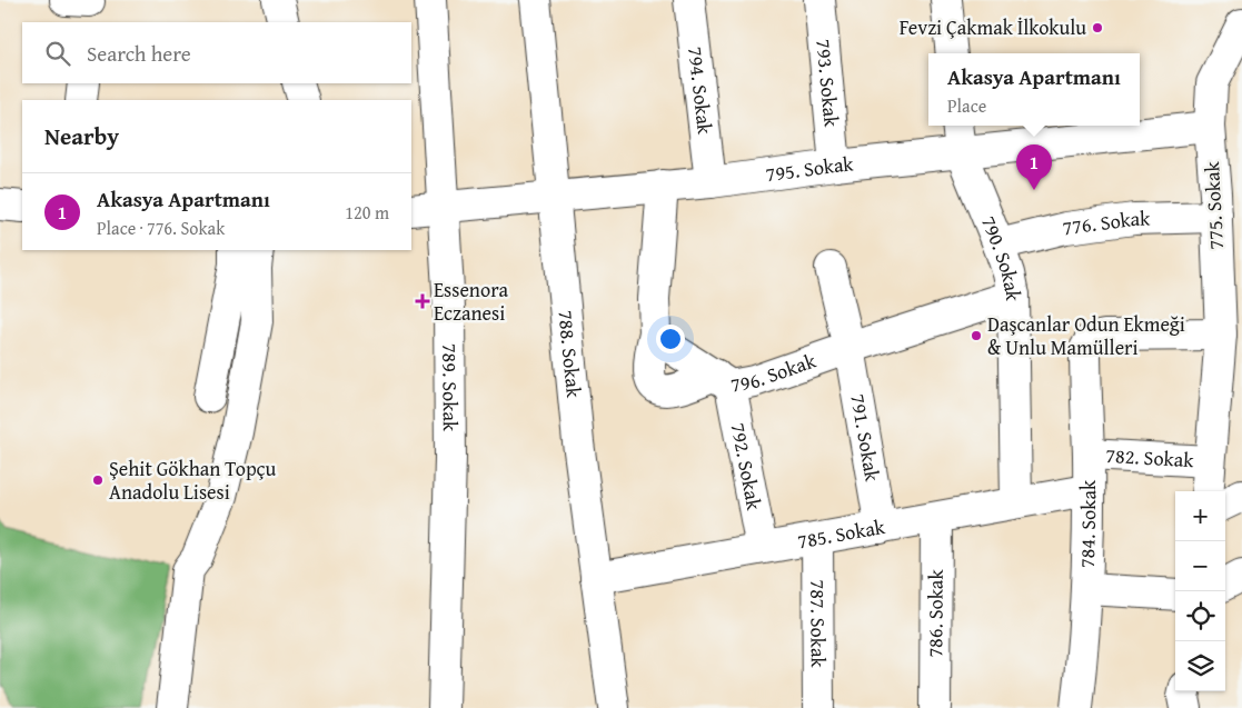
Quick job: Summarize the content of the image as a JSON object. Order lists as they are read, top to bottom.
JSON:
{
  "streets": {
    "street": [
      "793. Sokak",
      "794. Sokak",
      "795. Sokak",
      "775. Sokak",
      "776. Sokak",
      "790. Sokak",
      "788. Sokak",
      "796. Sokak",
      "789. Sokak",
      "791. Sokak",
      "782. Sokak",
      "792. Sokak",
      "784. Sokak",
      "785. Sokak",
      "786. Sokak",
      "787. Sokak"
    ]
  },
  "crossings": [
    ["793. Sokak", "795. Sokak"],
    ["794. Sokak", "795. Sokak"],
    ["795. Sokak", "775. Sokak"],
    ["795. Sokak", "790. Sokak"],
    ["795. Sokak", "788. Sokak"],
    ["795. Sokak", "789. Sokak"],
    ["775. Sokak", "776. Sokak"],
    ["775. Sokak", "782. Sokak"],
    ["775. Sokak", "784. Sokak"],
    ["776. Sokak", "790. Sokak"],
    ["790. Sokak", "796. Sokak"],
    ["790. Sokak", "785. Sokak"],
    ["788. Sokak", "785. Sokak"],
    ["796. Sokak", "791. Sokak"],
    ["796. Sokak", "792. Sokak"],
    ["791. Sokak", "785. Sokak"],
    ["782. Sokak", "784. Sokak"],
    ["792. Sokak", "785. Sokak"],
    ["784. Sokak", "785. Sokak"],
    ["785. Sokak", "786. Sokak"],
    ["785. Sokak", "787. Sokak"]
  ],
  "places": {
    "other": ["Fevzi Çakmak İlkokulu", "Daşcanlar Odun Ekmeği & Unlu Mamülleri", "Şehit Gökhan Topçu Anadolu Lisesi"],
    "health": ["Essenora Eczanesi"]
  },
  "page": {
    "search": "Search here",
    "popup": ["Akasya Apartmanı", "Place"],
    "heading": "Nearby",
    "pins": "1",
    "list": [
      {
        "mark": "1",
        "name": "Akasya Apartmanı",
        "note": "Place · 776. Sokak",
        "value": "120 m"
      }
    ],
    "map_buttons": ["+", "−"]
  }
}
